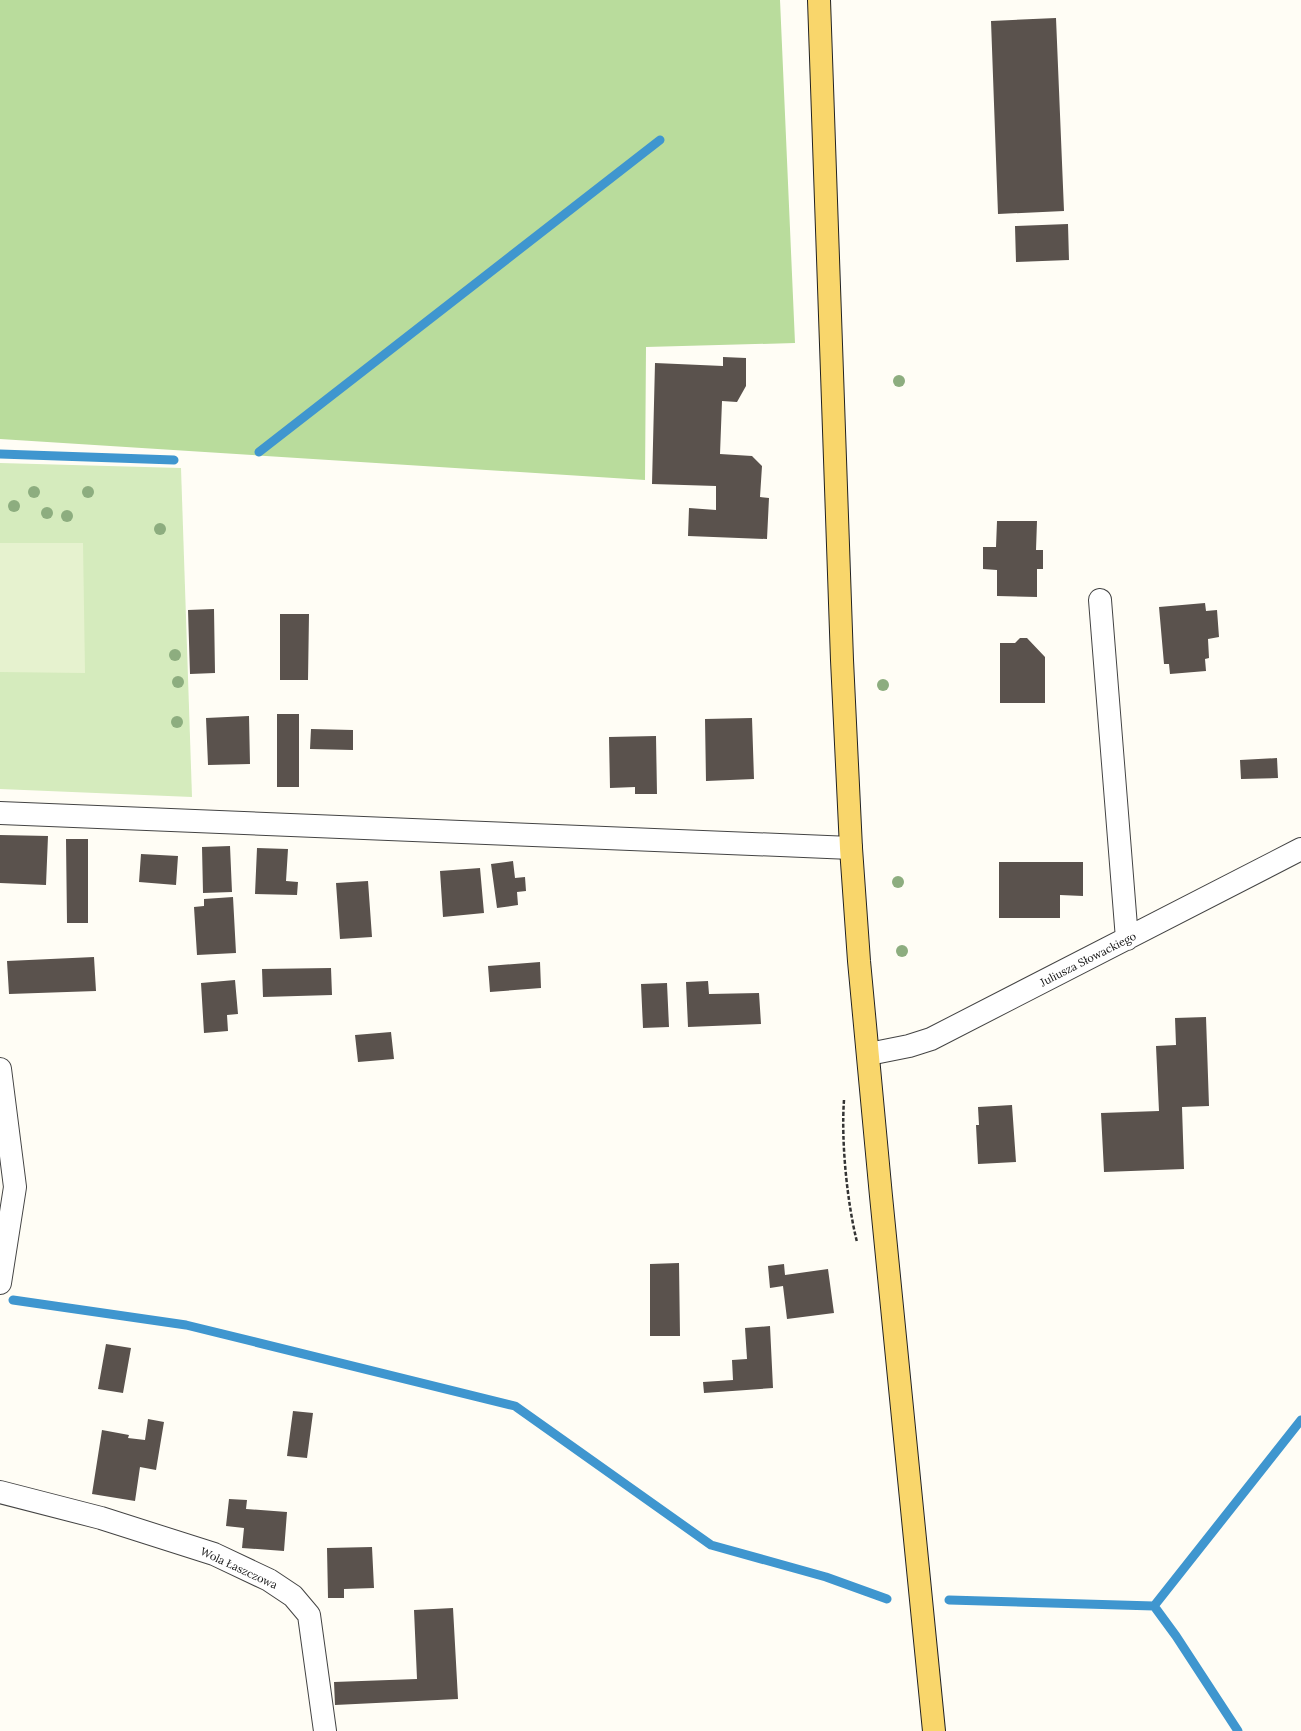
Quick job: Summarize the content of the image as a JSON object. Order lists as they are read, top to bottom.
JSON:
{
  "streets": {
    "street": ["Juliusza Słowackiego", "Wola Łaszczowa"]
  }
}
